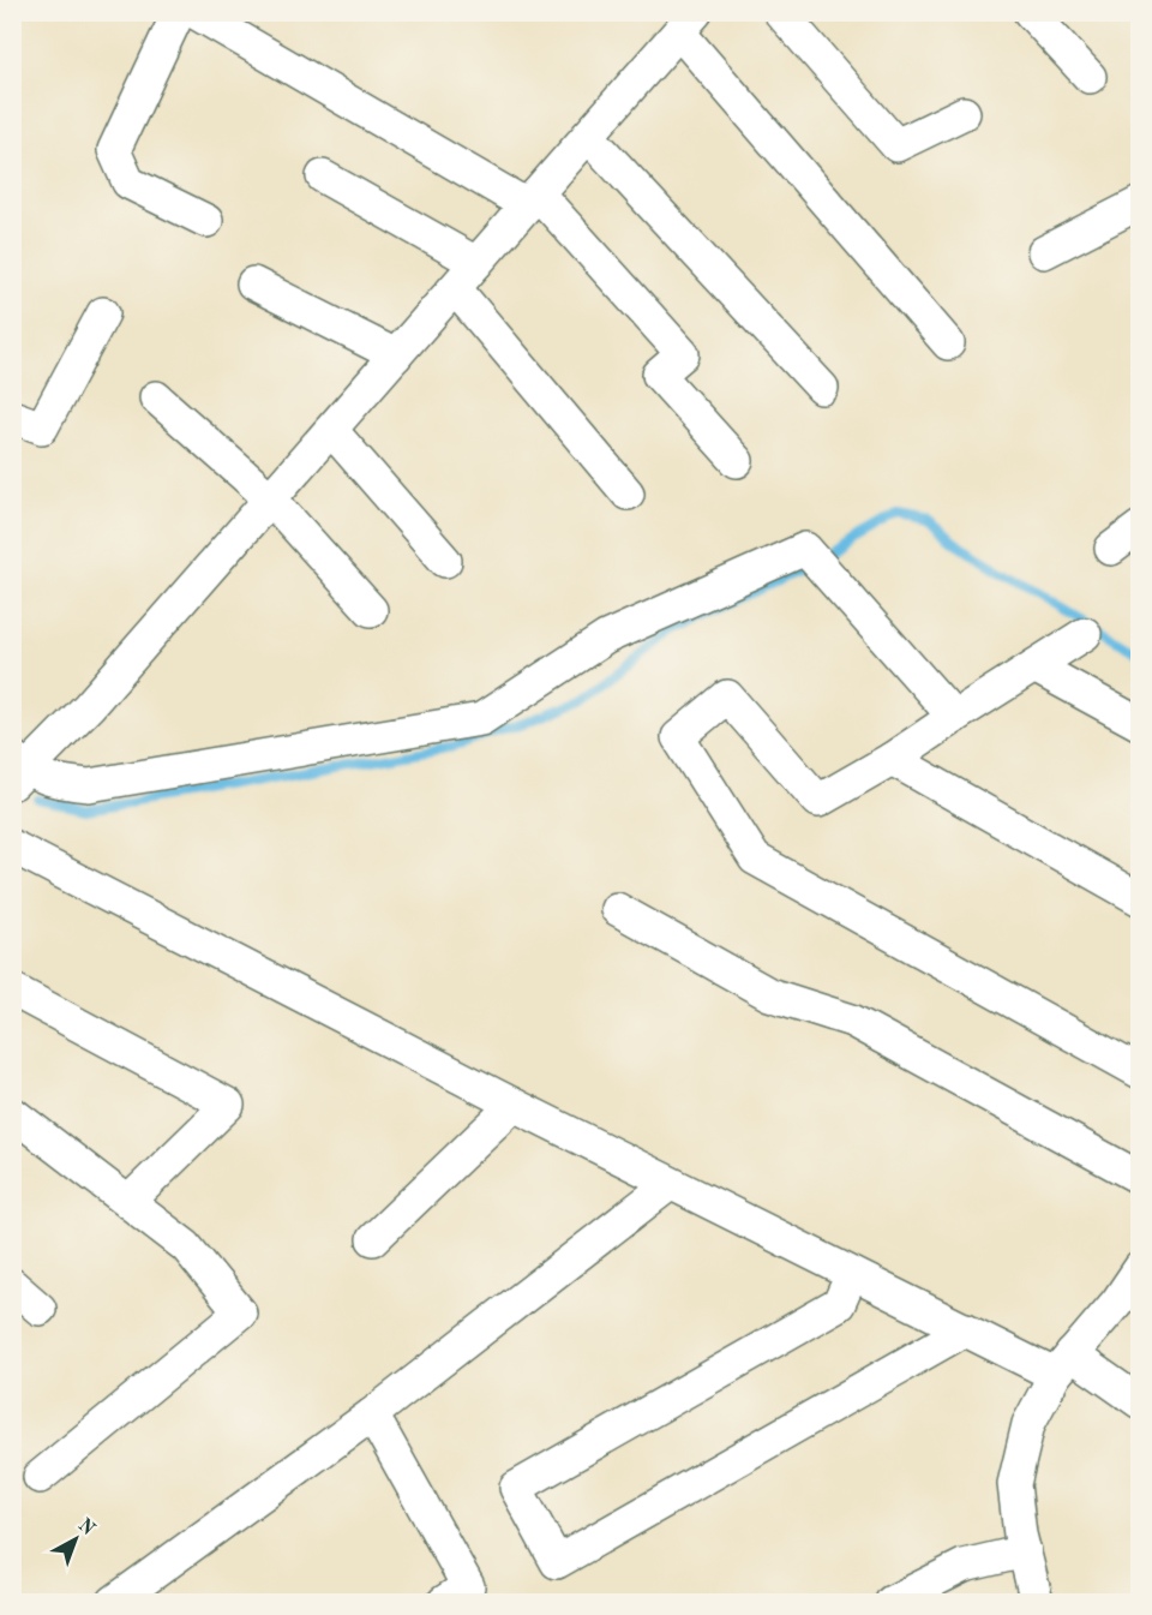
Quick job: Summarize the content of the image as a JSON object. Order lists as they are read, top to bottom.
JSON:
{
  "north": "top right"
}
